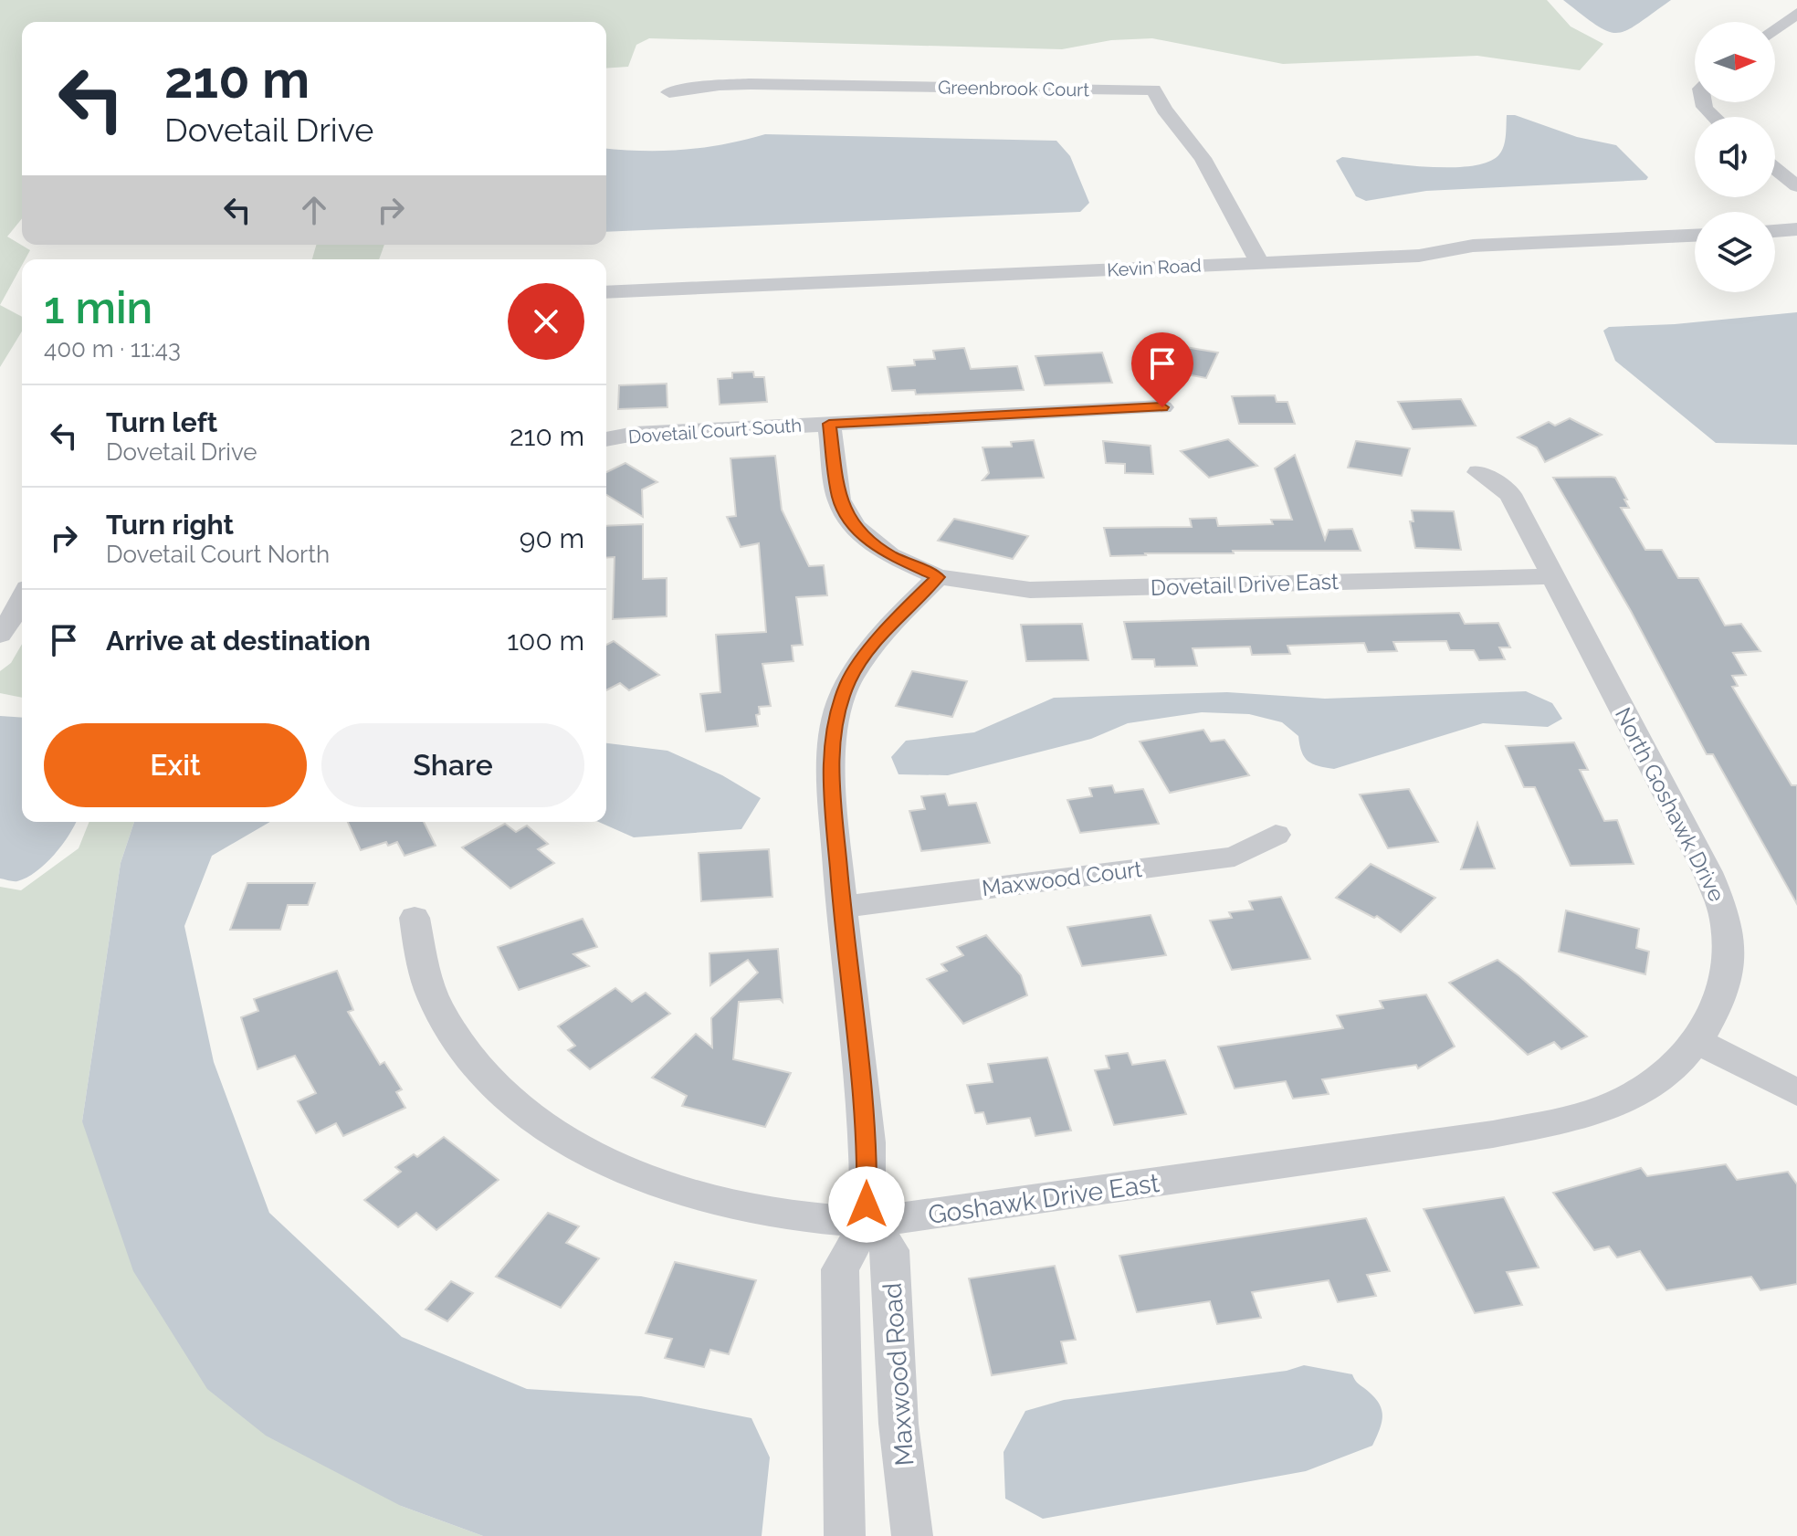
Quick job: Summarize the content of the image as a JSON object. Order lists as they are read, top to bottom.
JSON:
{
  "streets": {
    "street": [
      "Greenbrook Court",
      "Kevin Road",
      "Dovetail Court South",
      "Dovetail Drive East",
      "North Goshawk Drive",
      "Maxwood Court",
      "Goshawk Drive East",
      "Maxwood Road"
    ]
  },
  "crossings": [
    ["Greenbrook Court", "Kevin Road"],
    ["Dovetail Court South", "Dovetail Drive East"],
    ["Dovetail Drive East", "North Goshawk Drive"],
    ["North Goshawk Drive", "Goshawk Drive East"],
    ["Goshawk Drive East", "Maxwood Road"]
  ],
  "north": "right",
  "page": {
    "turn": ["210 m", "Dovetail Drive"],
    "heading": ["1 min", "400 m · 11:43"],
    "list": [
      {
        "name": "Turn left",
        "note": "Dovetail Drive",
        "value": "210 m"
      },
      {
        "name": "Turn right",
        "note": "Dovetail Court North",
        "value": "90 m"
      },
      {
        "name": "Arrive at destination",
        "value": "100 m"
      }
    ],
    "buttons": ["Exit", "Share"]
  }
}
